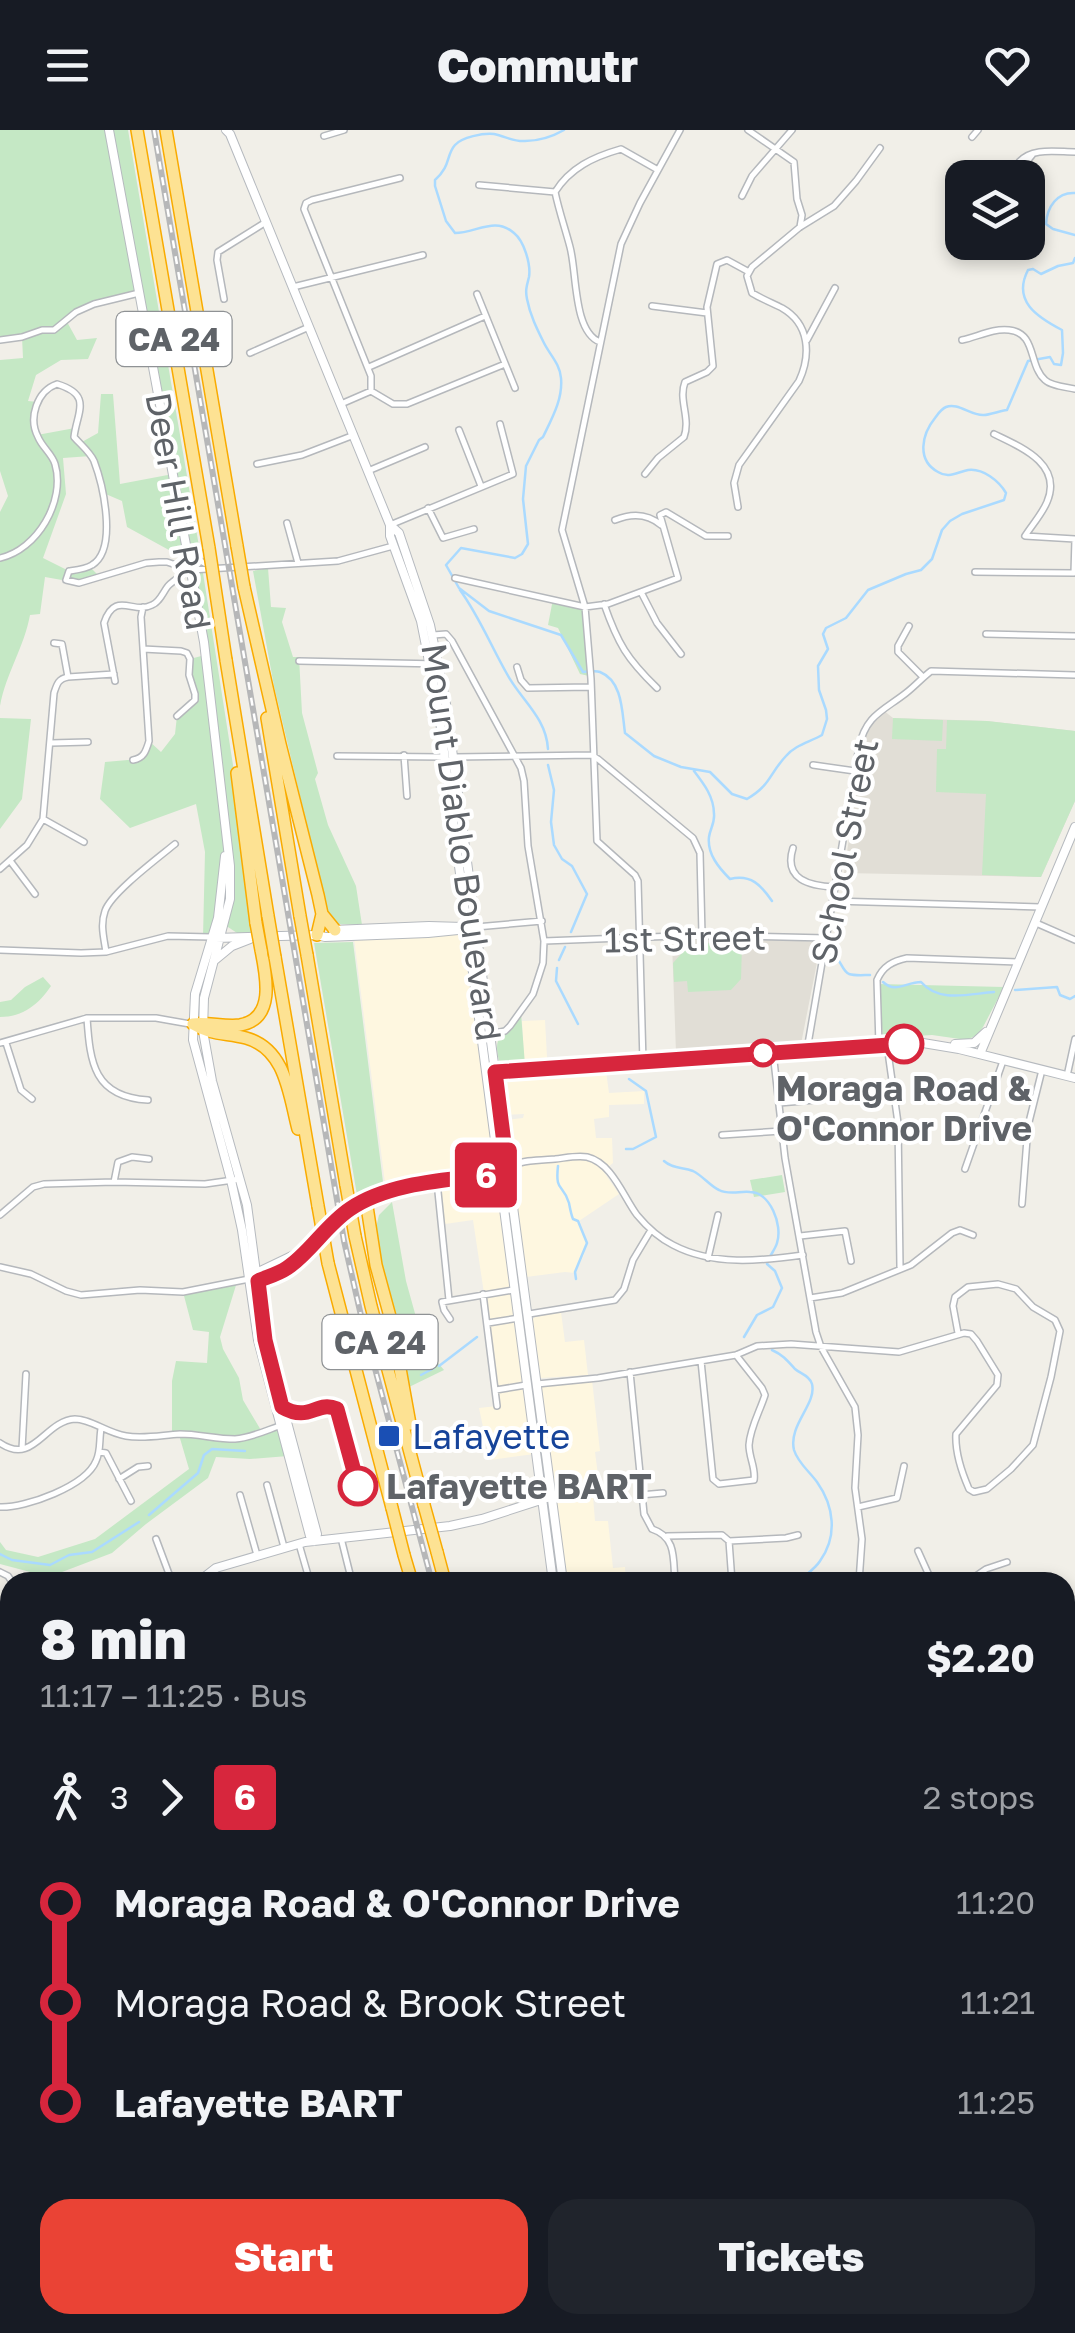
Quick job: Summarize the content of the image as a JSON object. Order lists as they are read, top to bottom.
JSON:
{
  "streets": {
    "highway": ["CA 24"],
    "street": [
      "Deer Hill Road",
      "Mount Diablo Boulevard",
      "School Street",
      "1st Street"
    ]
  },
  "crossings": [
    ["School Street", "1st Street"]
  ],
  "places": {
    "other": ["Moraga Road & O'Connor Drive", "Lafayette BART"],
    "transit": ["Lafayette"]
  },
  "lines": ["bus line 6"],
  "page": {
    "header": "Commutr",
    "on_map": "6",
    "heading": ["8 min", "11:17 – 11:25 · Bus", "$2.20"],
    "legs": ["3", "6", "2 stops"],
    "list": [
      {
        "name": "Moraga Road & O'Connor Drive",
        "value": "11:20"
      },
      {
        "name": "Moraga Road & Brook Street",
        "value": "11:21"
      },
      {
        "name": "Lafayette BART",
        "value": "11:25"
      }
    ],
    "buttons": ["Start", "Tickets"]
  }
}
